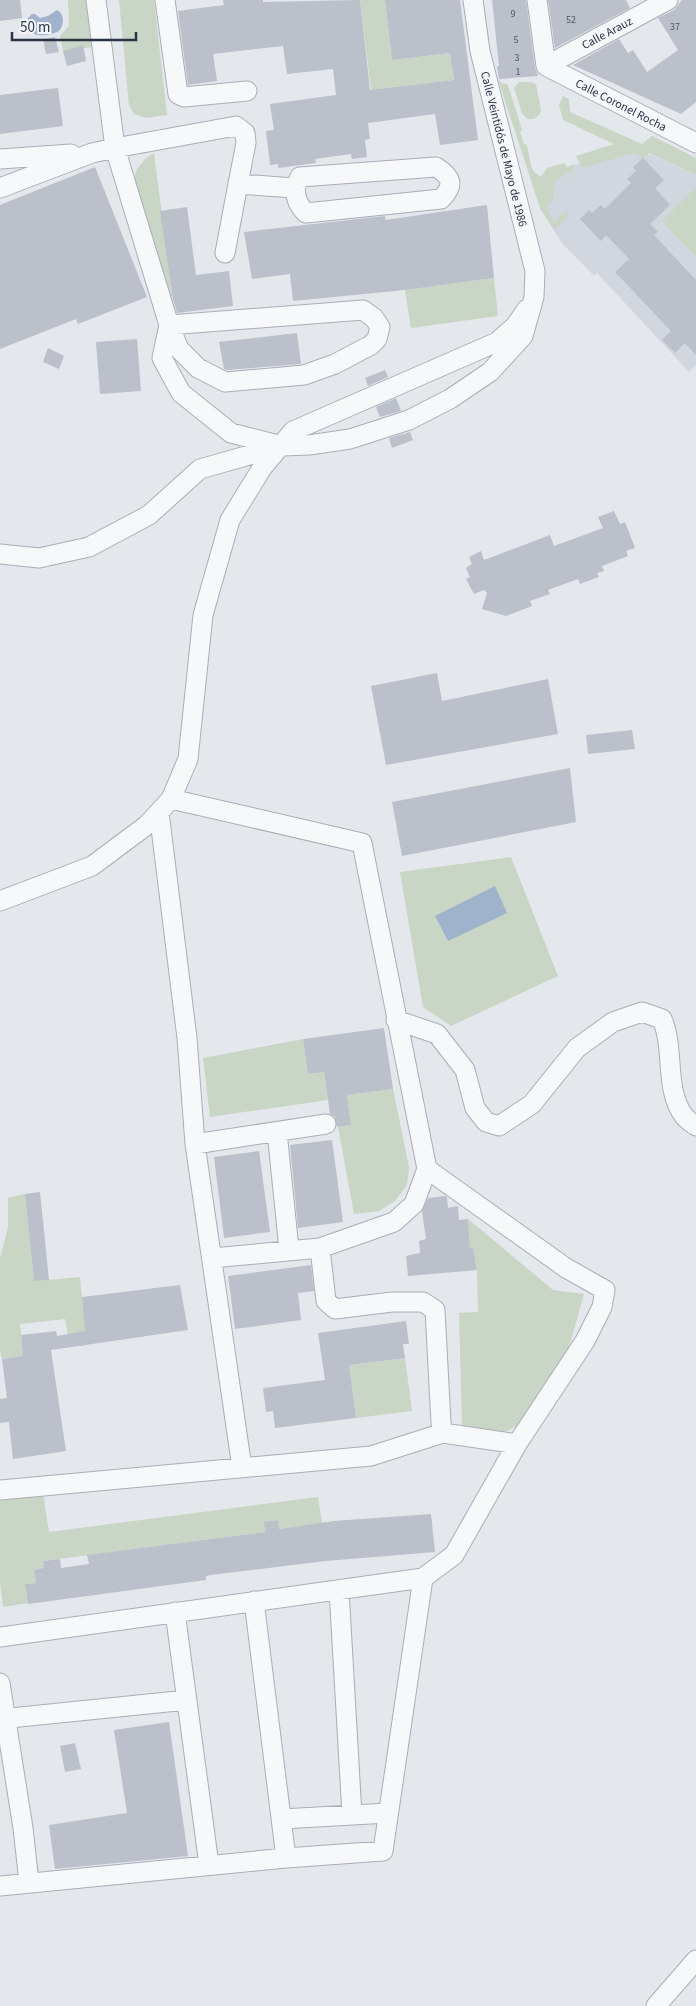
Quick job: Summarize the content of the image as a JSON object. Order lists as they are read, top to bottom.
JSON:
{
  "streets": {
    "street": ["Calle Arauz", "Calle Coronel Rocha", "Calle Veintidós de Mayo de 1986"]
  },
  "crossings": [
    ["Calle Arauz", "Calle Coronel Rocha"]
  ],
  "house_numbers": [
    "9",
    "52",
    "37",
    "5",
    "3",
    "1"
  ],
  "scale_bar": "50 m"
}
